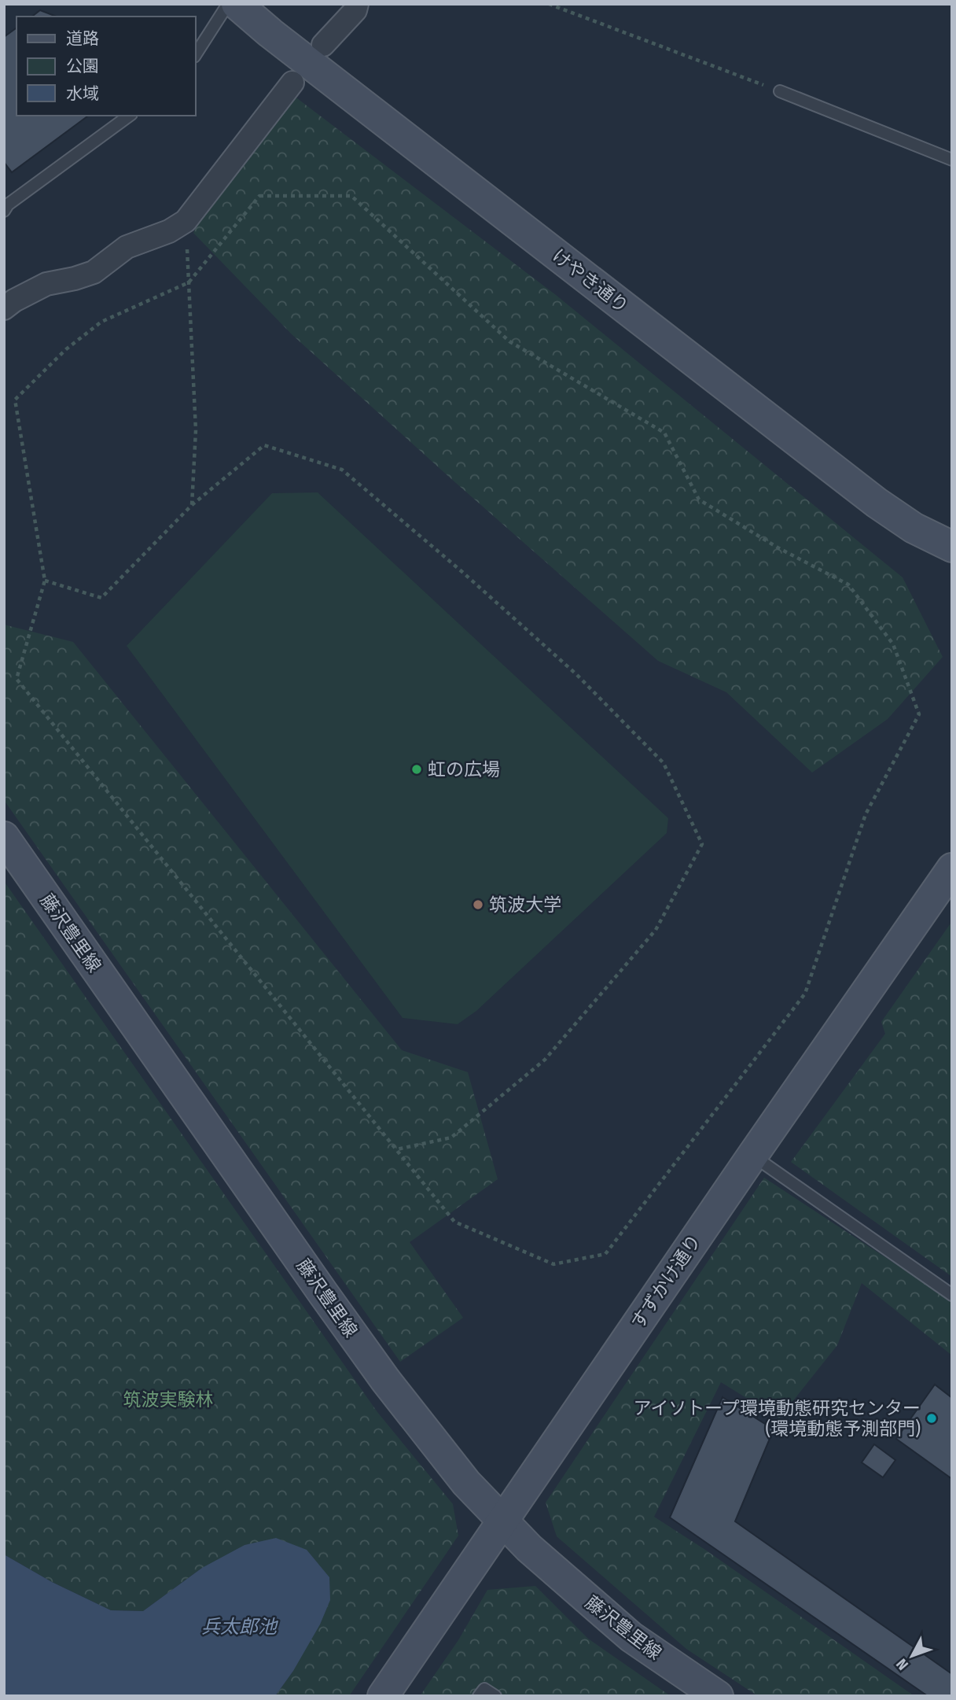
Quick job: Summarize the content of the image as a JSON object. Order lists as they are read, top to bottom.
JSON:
{
  "streets": {
    "street": ["けやき通り", "藤沢豊里線", "すずかけ通り"]
  },
  "crossings": [
    ["藤沢豊里線", "すずかけ通り"]
  ],
  "water": ["兵太郎池"],
  "parks": ["筑波実験林"],
  "places": ["虹の広場", "筑波大学", "アイソトープ環境動態研究センター (環境動態予測部門)"],
  "legend": ["道路", "公園", "水域"],
  "north": "bottom left"
}
